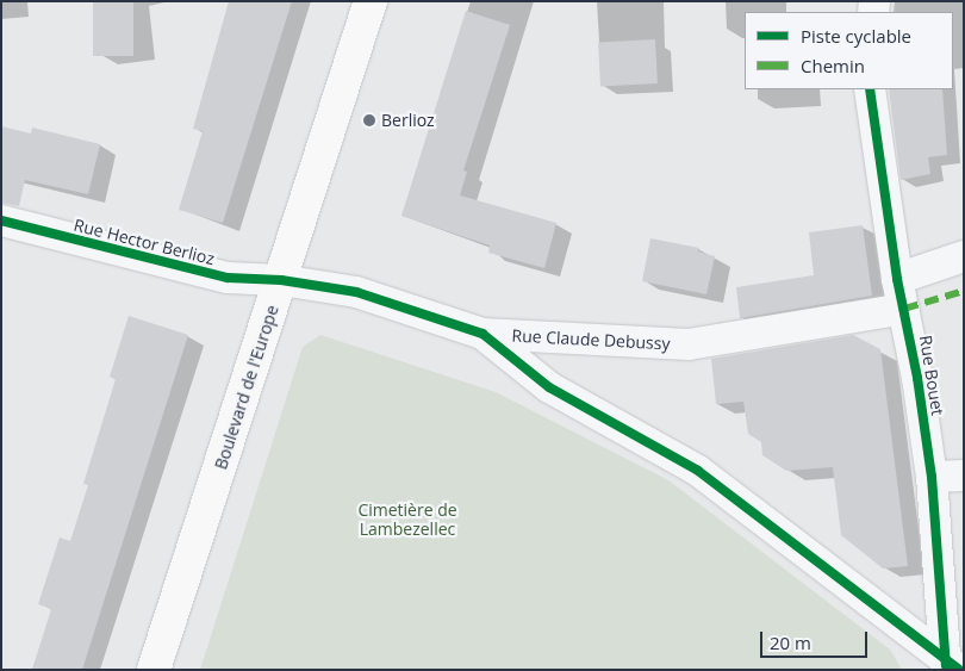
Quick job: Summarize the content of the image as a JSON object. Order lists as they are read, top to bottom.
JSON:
{
  "streets": {
    "main road": ["Boulevard de l'Europe"],
    "street": ["Rue Hector Berlioz", "Rue Claude Debussy", "Rue Bouet"]
  },
  "crossings": [
    ["Rue Hector Berlioz", "Rue Claude Debussy"],
    ["Rue Hector Berlioz", "Boulevard de l'Europe"],
    ["Rue Claude Debussy", "Rue Bouet"],
    ["Rue Claude Debussy", "Boulevard de l'Europe"]
  ],
  "parks": ["Cimetière de Lambezellec"],
  "places": ["Berlioz"],
  "legend": ["Piste cyclable", "Chemin"],
  "scale_bar": "20 m"
}
